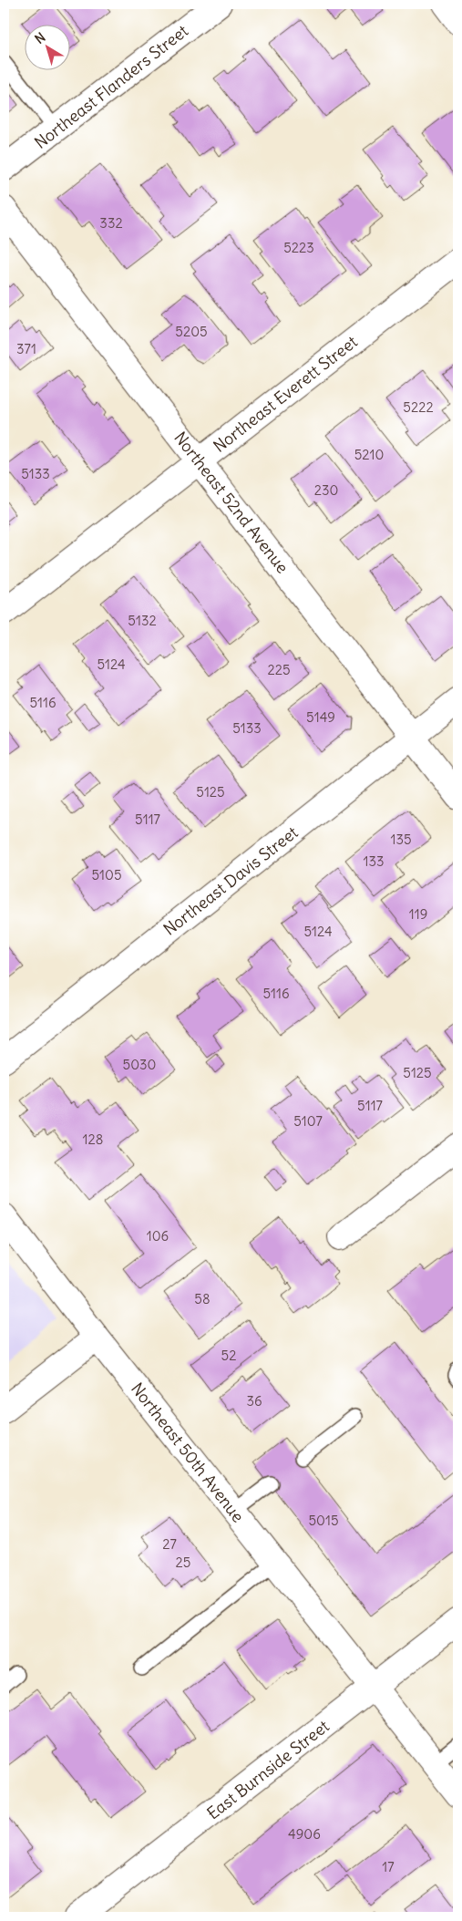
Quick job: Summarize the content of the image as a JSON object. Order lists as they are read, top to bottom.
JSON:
{
  "streets": {
    "street": [
      "Northeast Flanders Street",
      "Northeast Everett Street",
      "Northeast 52nd Avenue",
      "Northeast Davis Street",
      "Northeast 50th Avenue",
      "East Burnside Street"
    ]
  },
  "crossings": [
    ["Northeast Everett Street", "Northeast 52nd Avenue"],
    ["Northeast 52nd Avenue", "Northeast Davis Street"],
    ["Northeast 50th Avenue", "East Burnside Street"]
  ],
  "house_numbers": [
    "332",
    "5223",
    "5205",
    "371",
    "5222",
    "5210",
    "5133",
    "230",
    "5132",
    "5124",
    "225",
    "5116",
    "5149",
    "5133",
    "5125",
    "5117",
    "135",
    "133",
    "5105",
    "119",
    "5124",
    "5116",
    "5030",
    "5125",
    "5117",
    "5107",
    "128",
    "106",
    "58",
    "52",
    "36",
    "5015",
    "27",
    "25",
    "4906",
    "17"
  ],
  "north": "top left"
}
